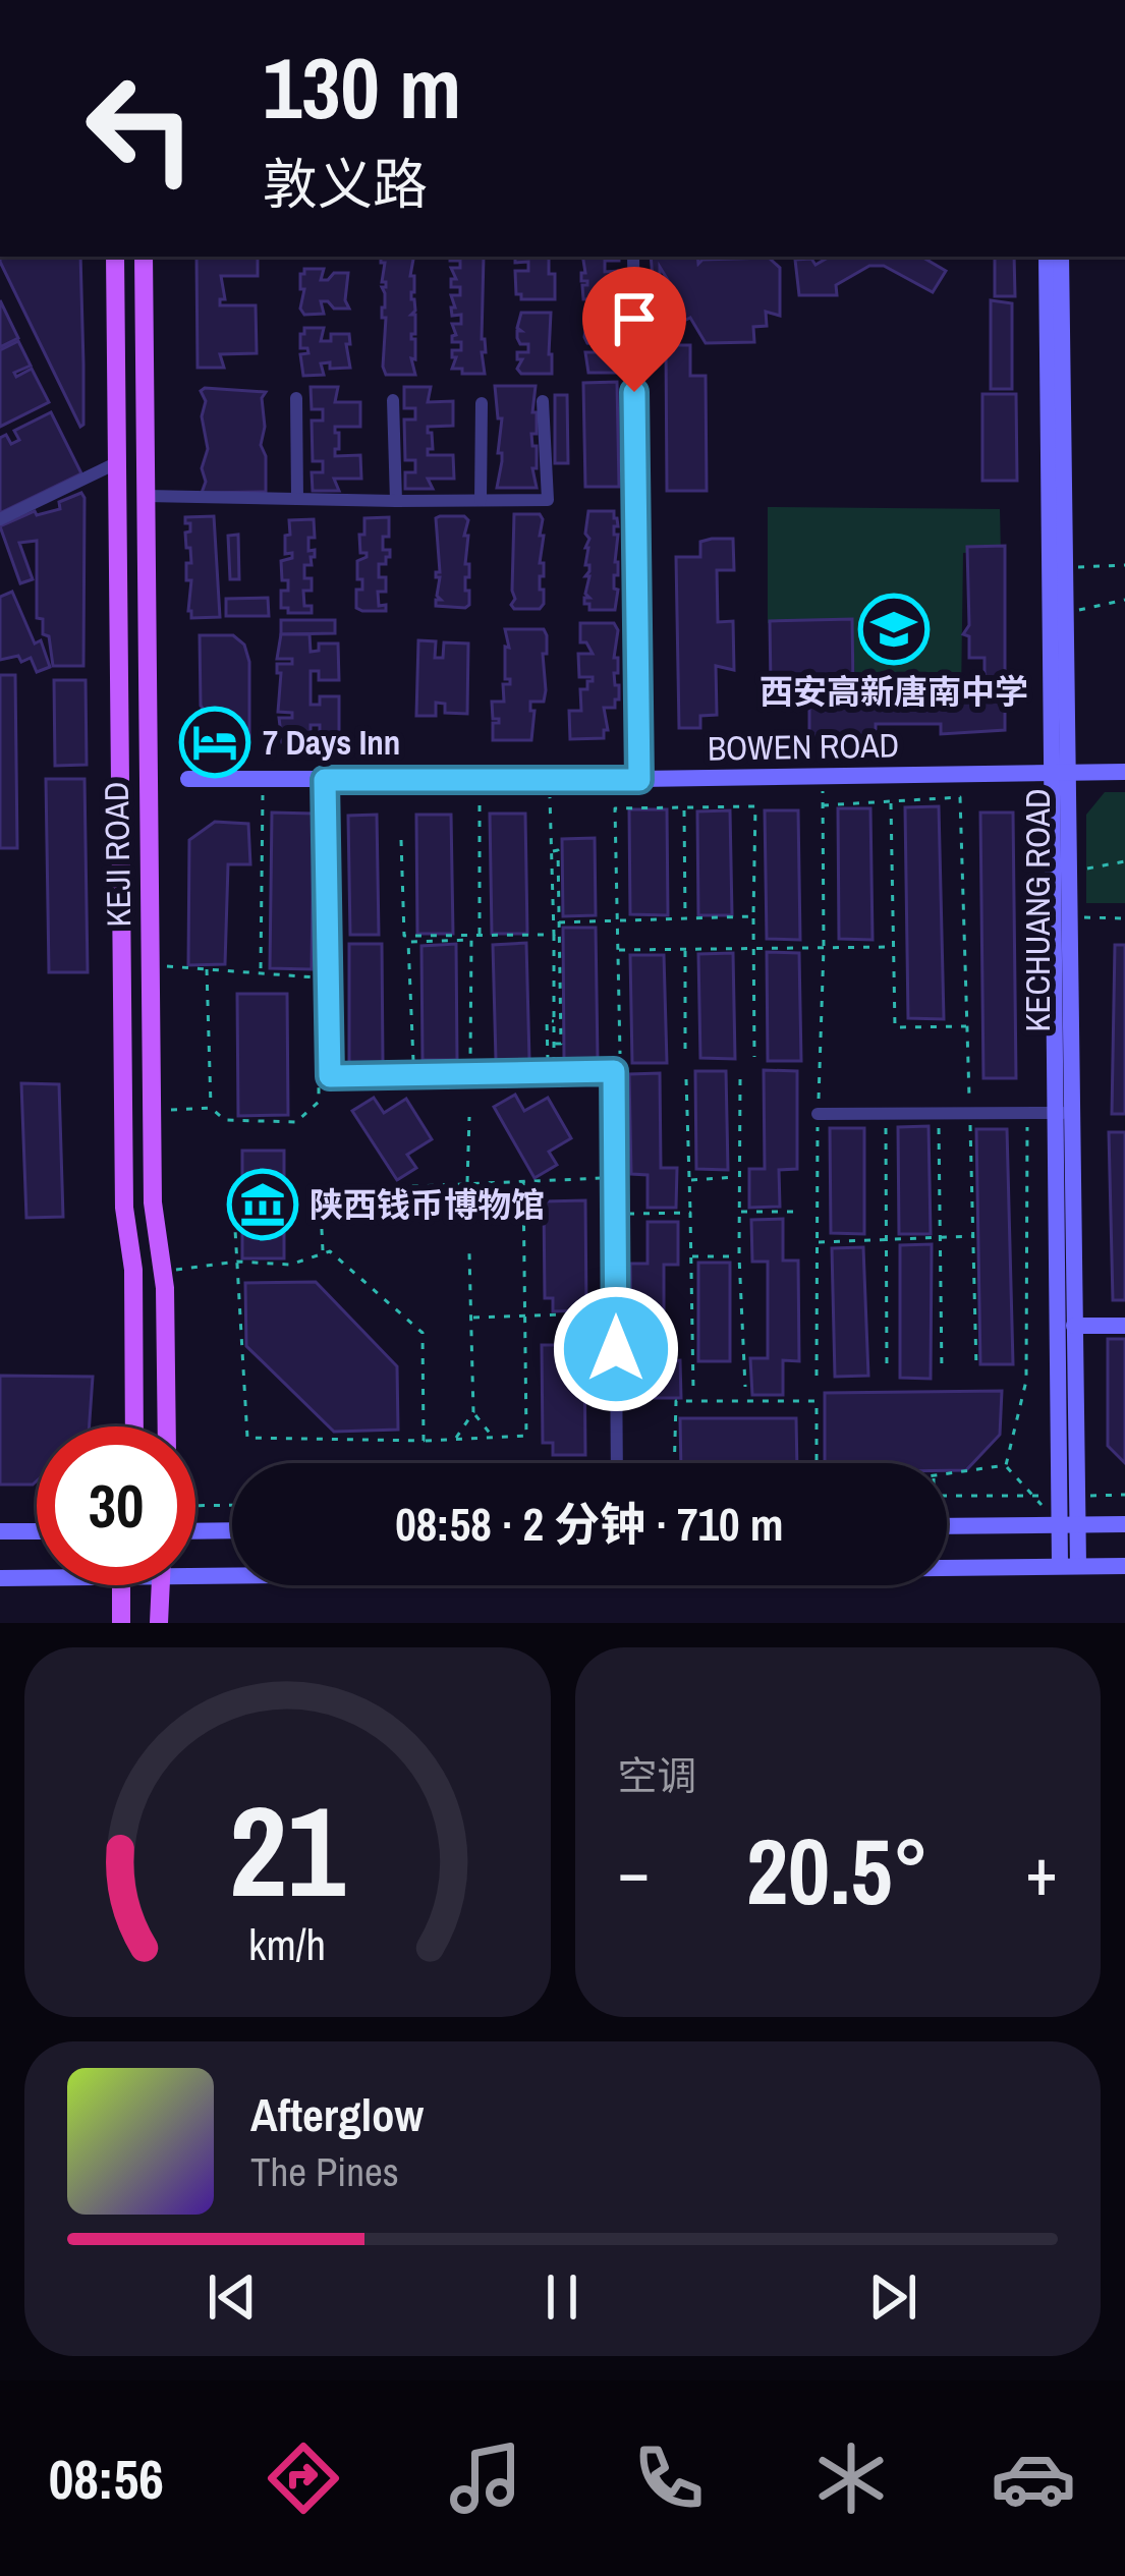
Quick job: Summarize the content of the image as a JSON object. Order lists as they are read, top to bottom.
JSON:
{
  "streets": {
    "main road": ["KEJI ROAD"],
    "street": ["BOWEN ROAD", "KECHUANG ROAD"]
  },
  "crossings": [
    ["BOWEN ROAD", "KECHUANG ROAD"]
  ],
  "places": {
    "school or university": ["西安高新唐南中学"],
    "hotel": ["7 Days Inn"],
    "museum": ["陕西钱币博物馆"]
  },
  "page": {
    "turn": ["130 m", "敦义路"],
    "limit": "30",
    "trip": "08:58 · 2 分钟 · 710 m",
    "tile": "空调",
    "heat": ["−", "20.5°", "+"],
    "song": ["Afterglow", "The Pines"],
    "tabs": "08:56",
    "gauge": ["21", "km/h"]
  }
}
